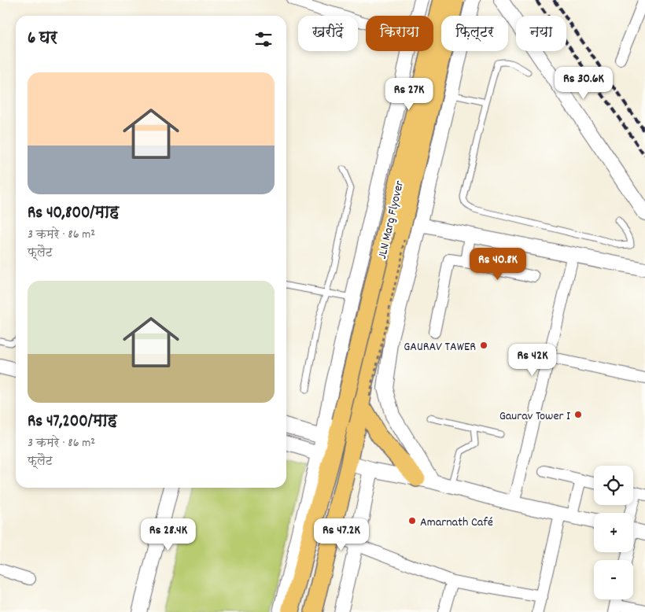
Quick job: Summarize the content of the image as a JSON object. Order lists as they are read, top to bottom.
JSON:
{
  "streets": {
    "main road": ["JLN Marg Flyover"]
  },
  "places": ["GAURAV TAWER", "Gaurav Tower I", "Amarnath Café"],
  "page": {
    "chip": [
      "खरीदें",
      "किराया",
      "फ़िल्टर",
      "नया"
    ],
    "heading": "6 घर",
    "list": [
      {
        "name": "Rs 40,800/माह",
        "note": "3 कमरे · 86 m² · फ़्लैट"
      },
      {
        "name": "Rs 47,200/माह",
        "note": "3 कमरे · 86 m² · फ़्लैट"
      }
    ],
    "price": [
      "Rs 30.6K",
      "Rs 27K",
      "Rs 40.8K",
      "Rs 42K",
      "Rs 28.4K",
      "Rs 47.2K"
    ],
    "map_buttons": ["+", "−"]
  }
}
